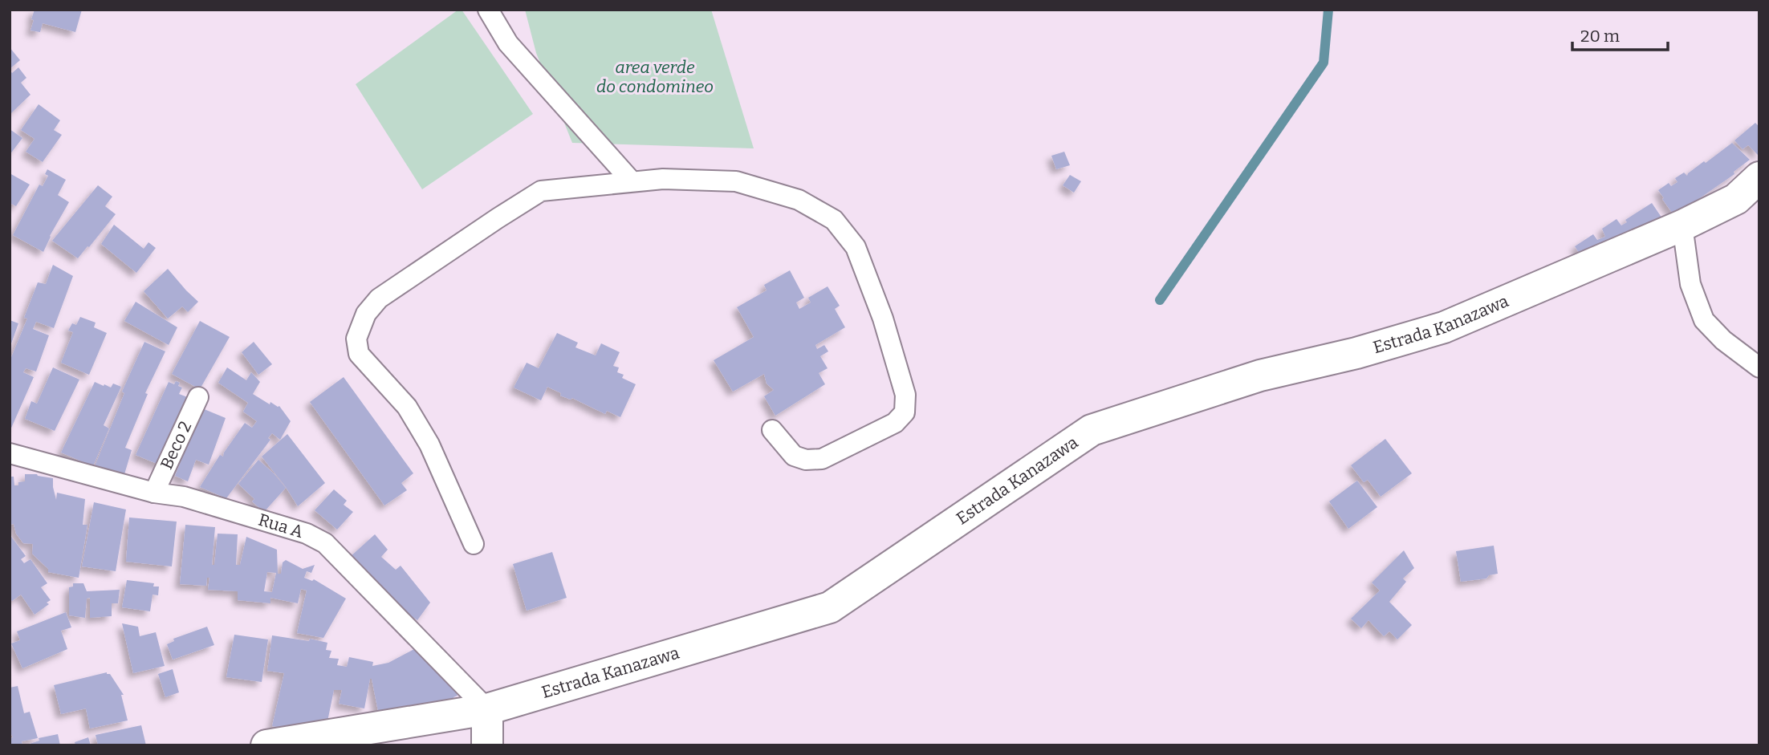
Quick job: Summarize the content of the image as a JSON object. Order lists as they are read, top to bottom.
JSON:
{
  "streets": {
    "street": ["Estrada Kanazawa"],
    "lane": ["Beco 2", "Rua A"]
  },
  "crossings": [
    ["Estrada Kanazawa", "Rua A"],
    ["Beco 2", "Rua A"]
  ],
  "parks": ["area verde do condomineo"],
  "scale_bar": "20 m"
}
